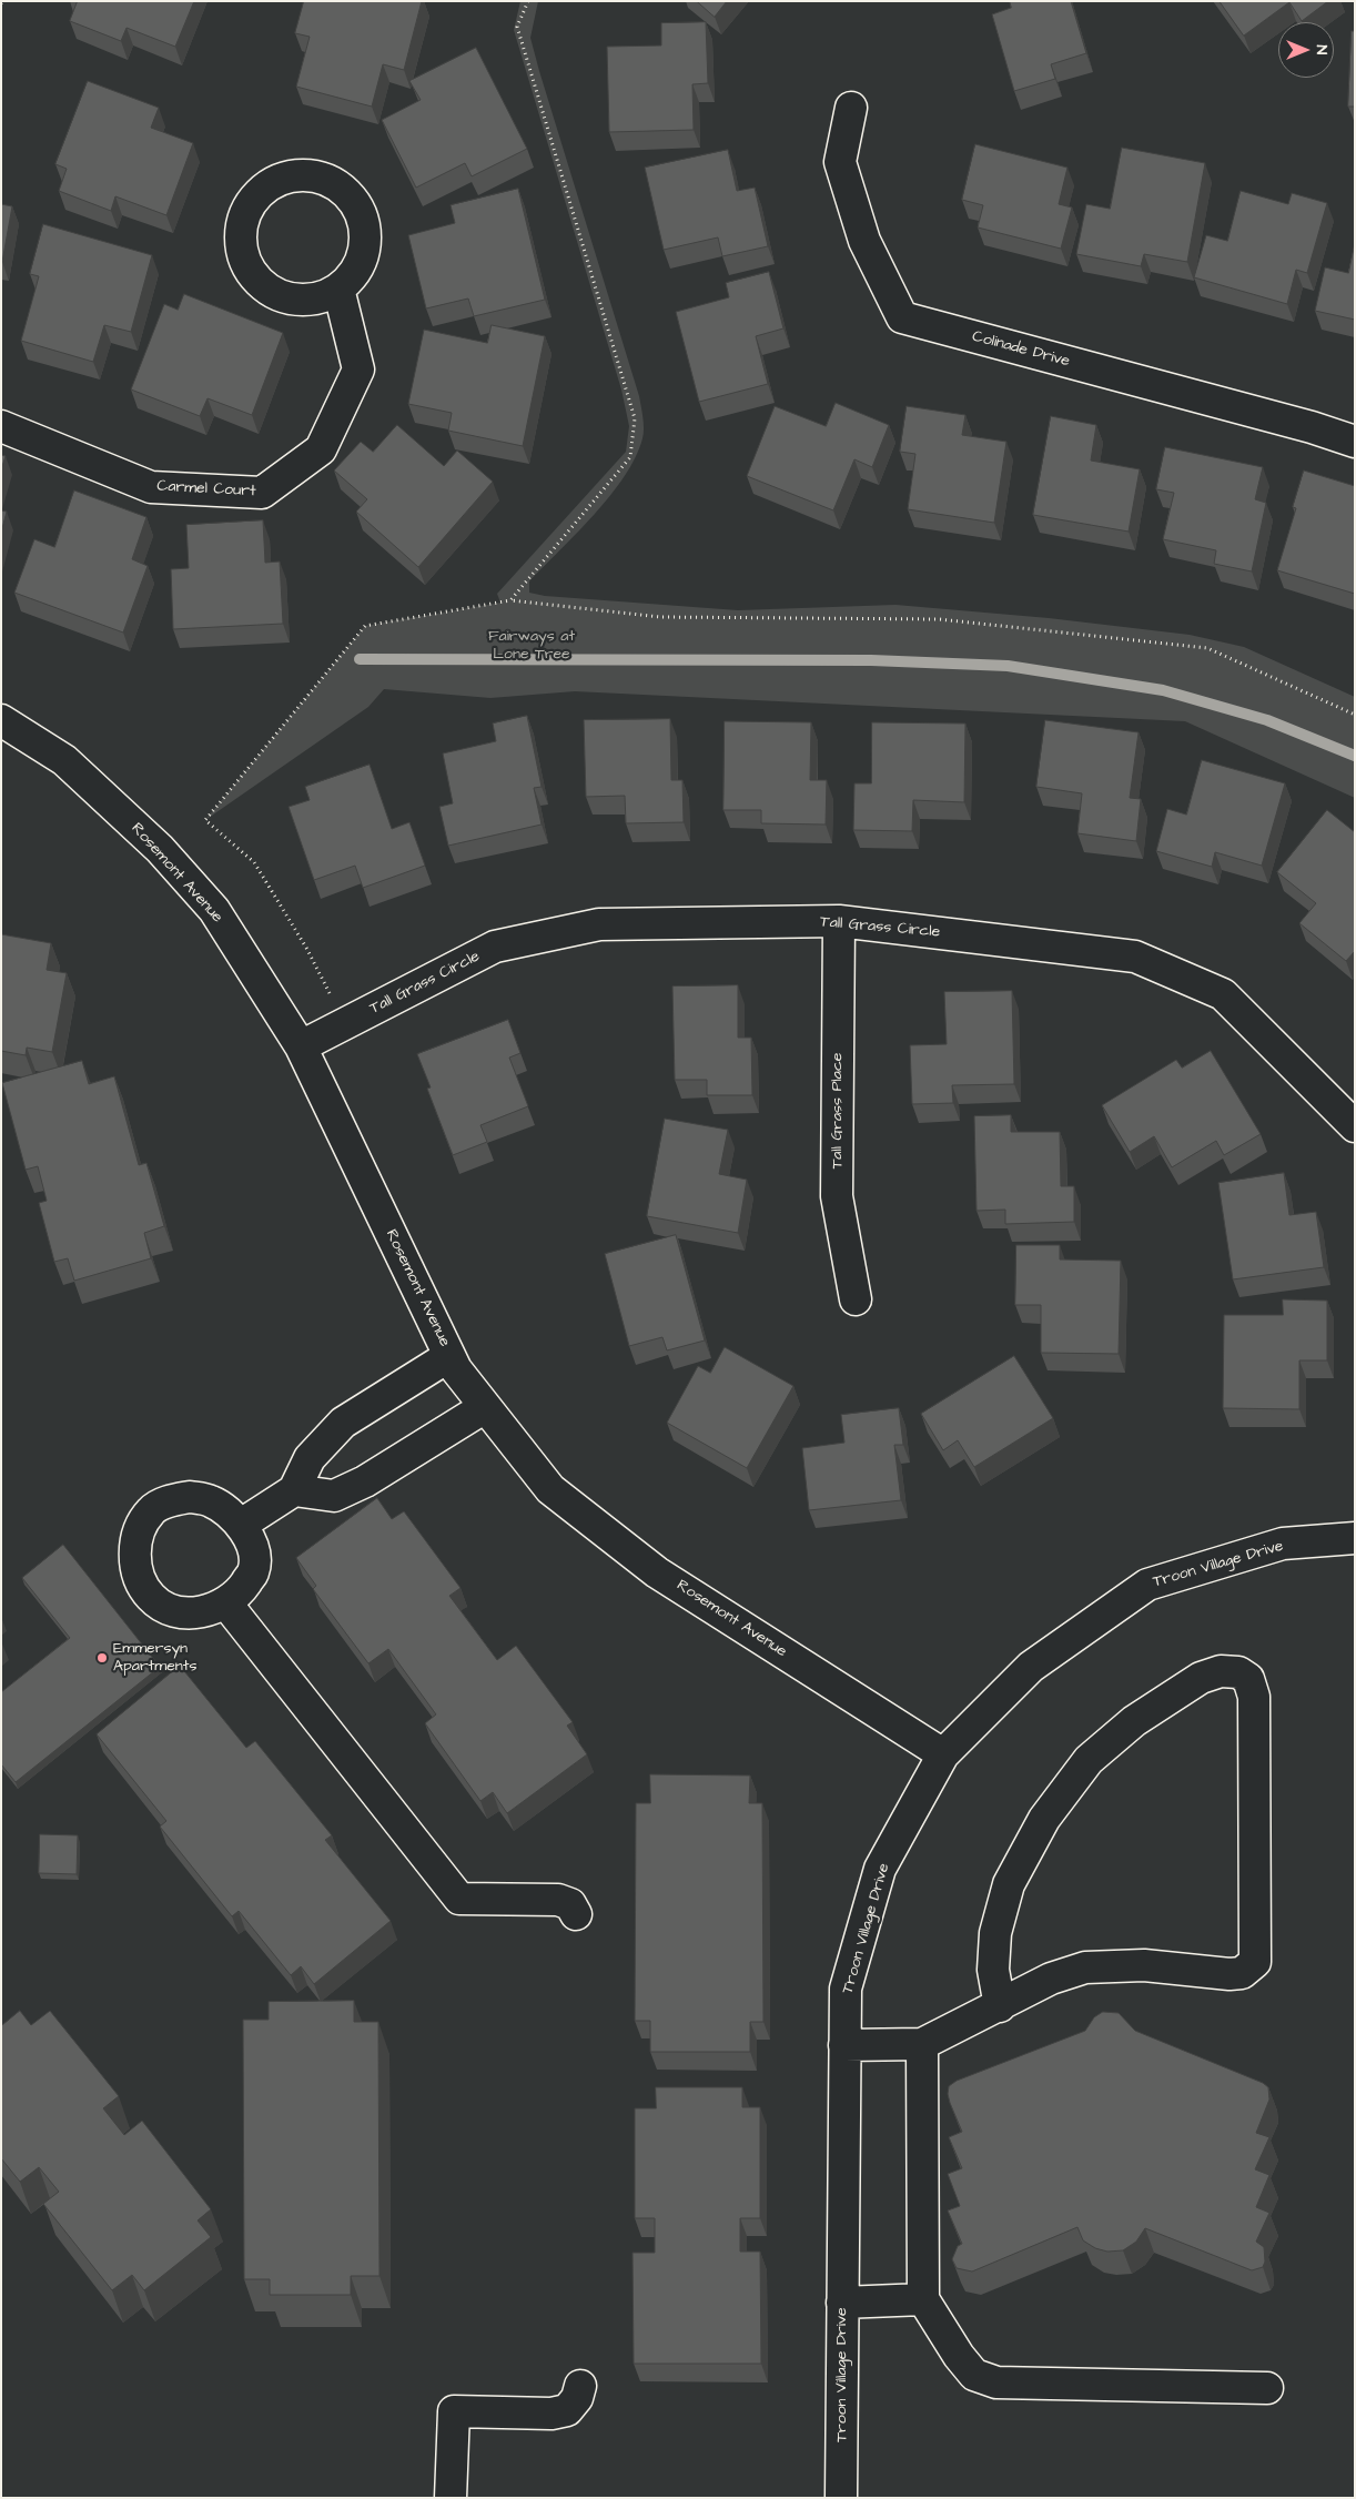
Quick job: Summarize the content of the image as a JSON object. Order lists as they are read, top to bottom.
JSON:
{
  "streets": {
    "street": [
      "Colinade Drive",
      "Carmel Court",
      "Rosemont Avenue",
      "Tall Grass Circle",
      "Tall Grass Place",
      "Troon Village Drive"
    ]
  },
  "crossings": [
    ["Rosemont Avenue", "Tall Grass Circle"],
    ["Rosemont Avenue", "Troon Village Drive"],
    ["Tall Grass Circle", "Tall Grass Place"]
  ],
  "parks": ["Fairways at Lone Tree"],
  "places": ["Emmersyn Apartments"],
  "north": "right"
}
